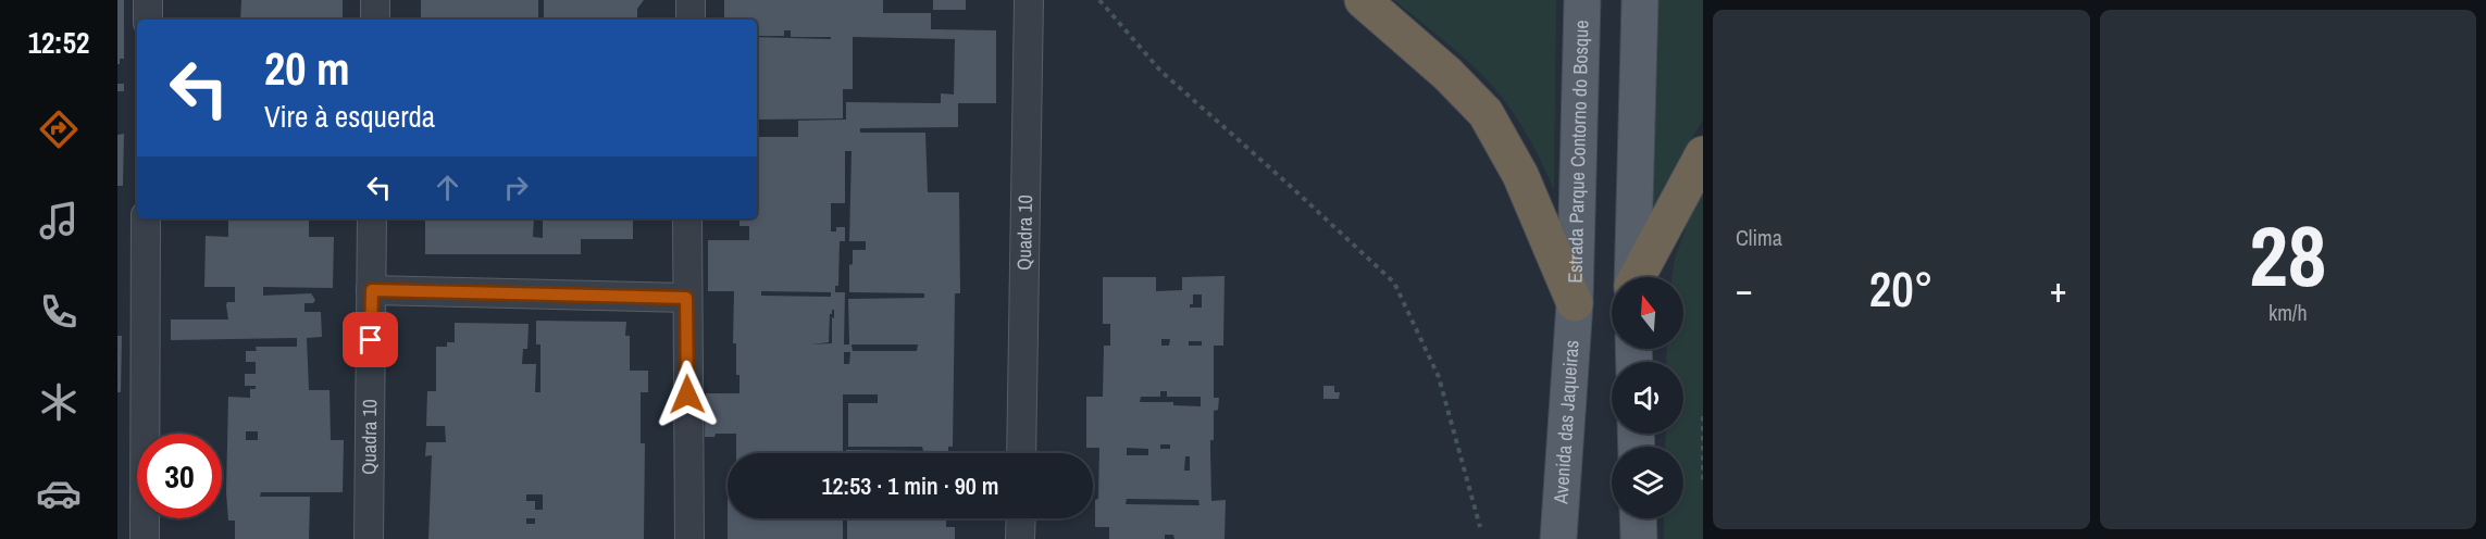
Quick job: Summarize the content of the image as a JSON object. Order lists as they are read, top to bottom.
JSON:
{
  "streets": {
    "main road": ["Estrada Parque Contorno do Bosque", "Avenida das Jaqueiras"],
    "street": ["Quadra 10"]
  },
  "crossings": [
    ["Estrada Parque Contorno do Bosque", "Avenida das Jaqueiras"]
  ],
  "north": "top",
  "page": {
    "tabs": "12:52",
    "tile": [
      "Clima",
      ["28", "km/h"]
    ],
    "turn": ["20 m", "Vire à esquerda"],
    "heat": ["−", "20°", "+"],
    "limit": "30",
    "trip": "12:53 · 1 min · 90 m"
  }
}
